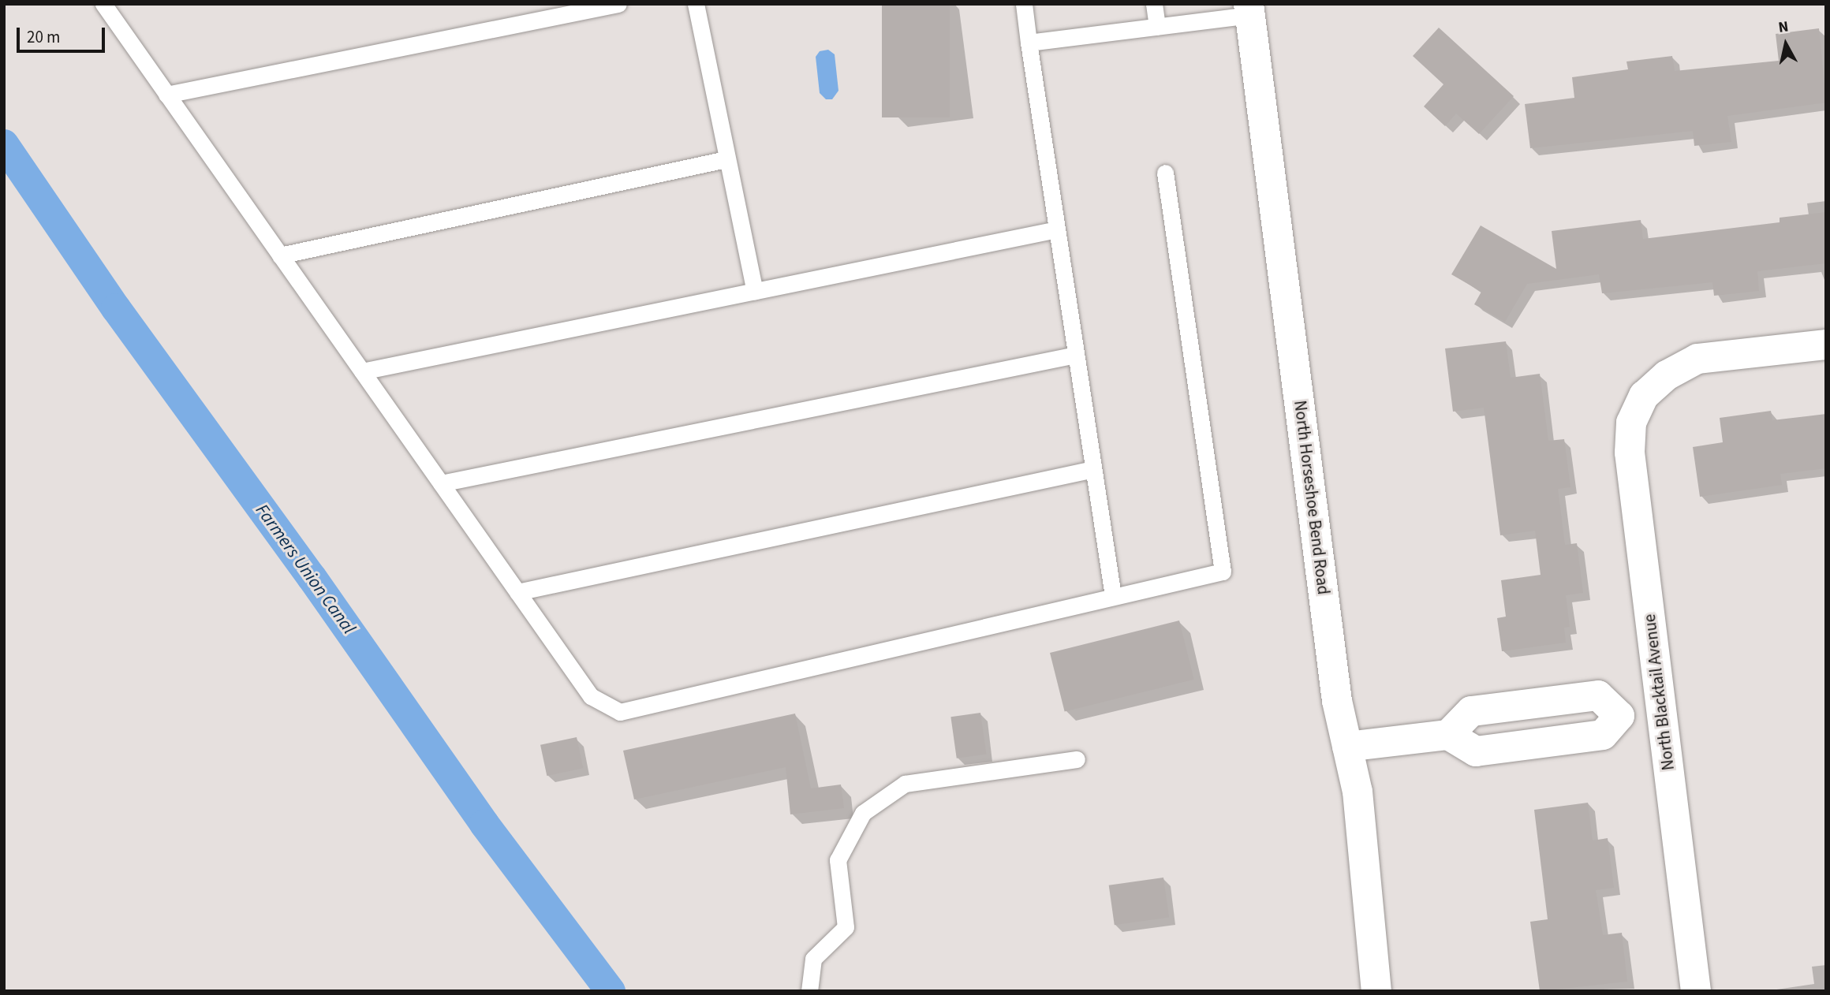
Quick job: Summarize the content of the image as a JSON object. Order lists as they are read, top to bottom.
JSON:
{
  "streets": {
    "street": ["North Horseshoe Bend Road", "North Blacktail Avenue"]
  },
  "water": ["Farmers Union Canal"],
  "scale_bar": "20 m",
  "north": "top"
}
